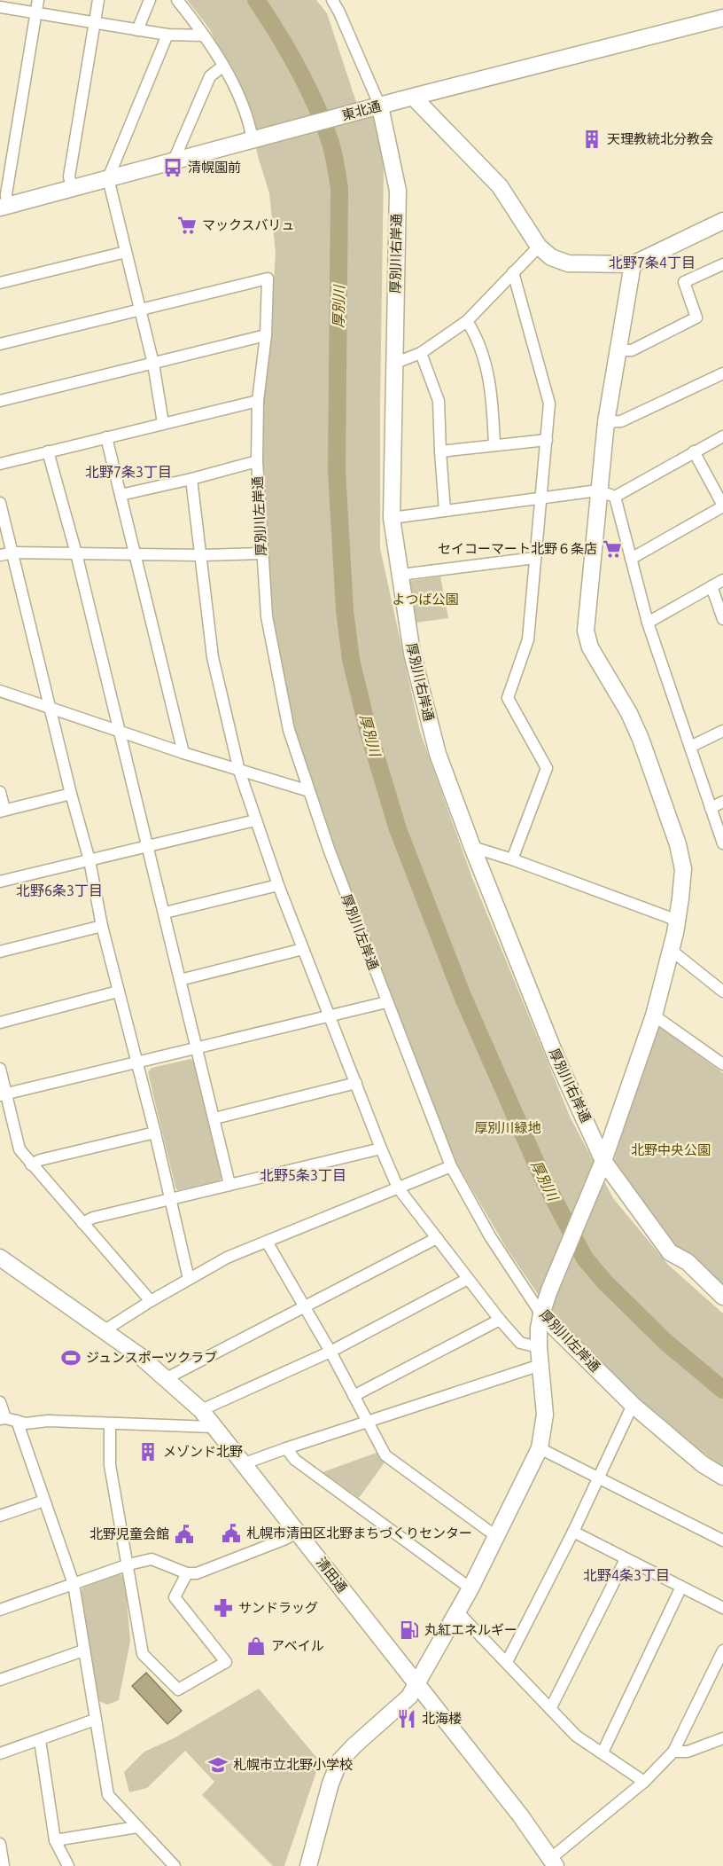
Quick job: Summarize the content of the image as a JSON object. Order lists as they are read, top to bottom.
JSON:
{
  "streets": {
    "street": [
      "東北通",
      "厚別川右岸通",
      "厚別川左岸通",
      "清田通"
    ]
  },
  "crossings": [
    ["東北通", "厚別川右岸通"]
  ],
  "districts": [
    "北野7条4丁目",
    "北野7条3丁目",
    "北野6条3丁目",
    "北野5条3丁目",
    "北野4条3丁目"
  ],
  "water": ["厚別川"],
  "parks": ["よつば公園", "厚別川緑地", "北野中央公園"],
  "places": {
    "building": ["天理教統北分教会", "メゾンド北野"],
    "bus stop": ["清幌園前"],
    "supermarket": ["マックスバリュ", "セイコーマート北野６条店"],
    "sports": ["ジュンスポーツクラブ"],
    "public building": ["札幌市清田区北野まちづくりセンター", "北野児童会館"],
    "pharmacy": ["サンドラッグ"],
    "fuel station": ["丸紅エネルギー"],
    "shop": ["アベイル"],
    "restaurant": ["北海楼"],
    "school or university": ["札幌市立北野小学校"]
  }
}
